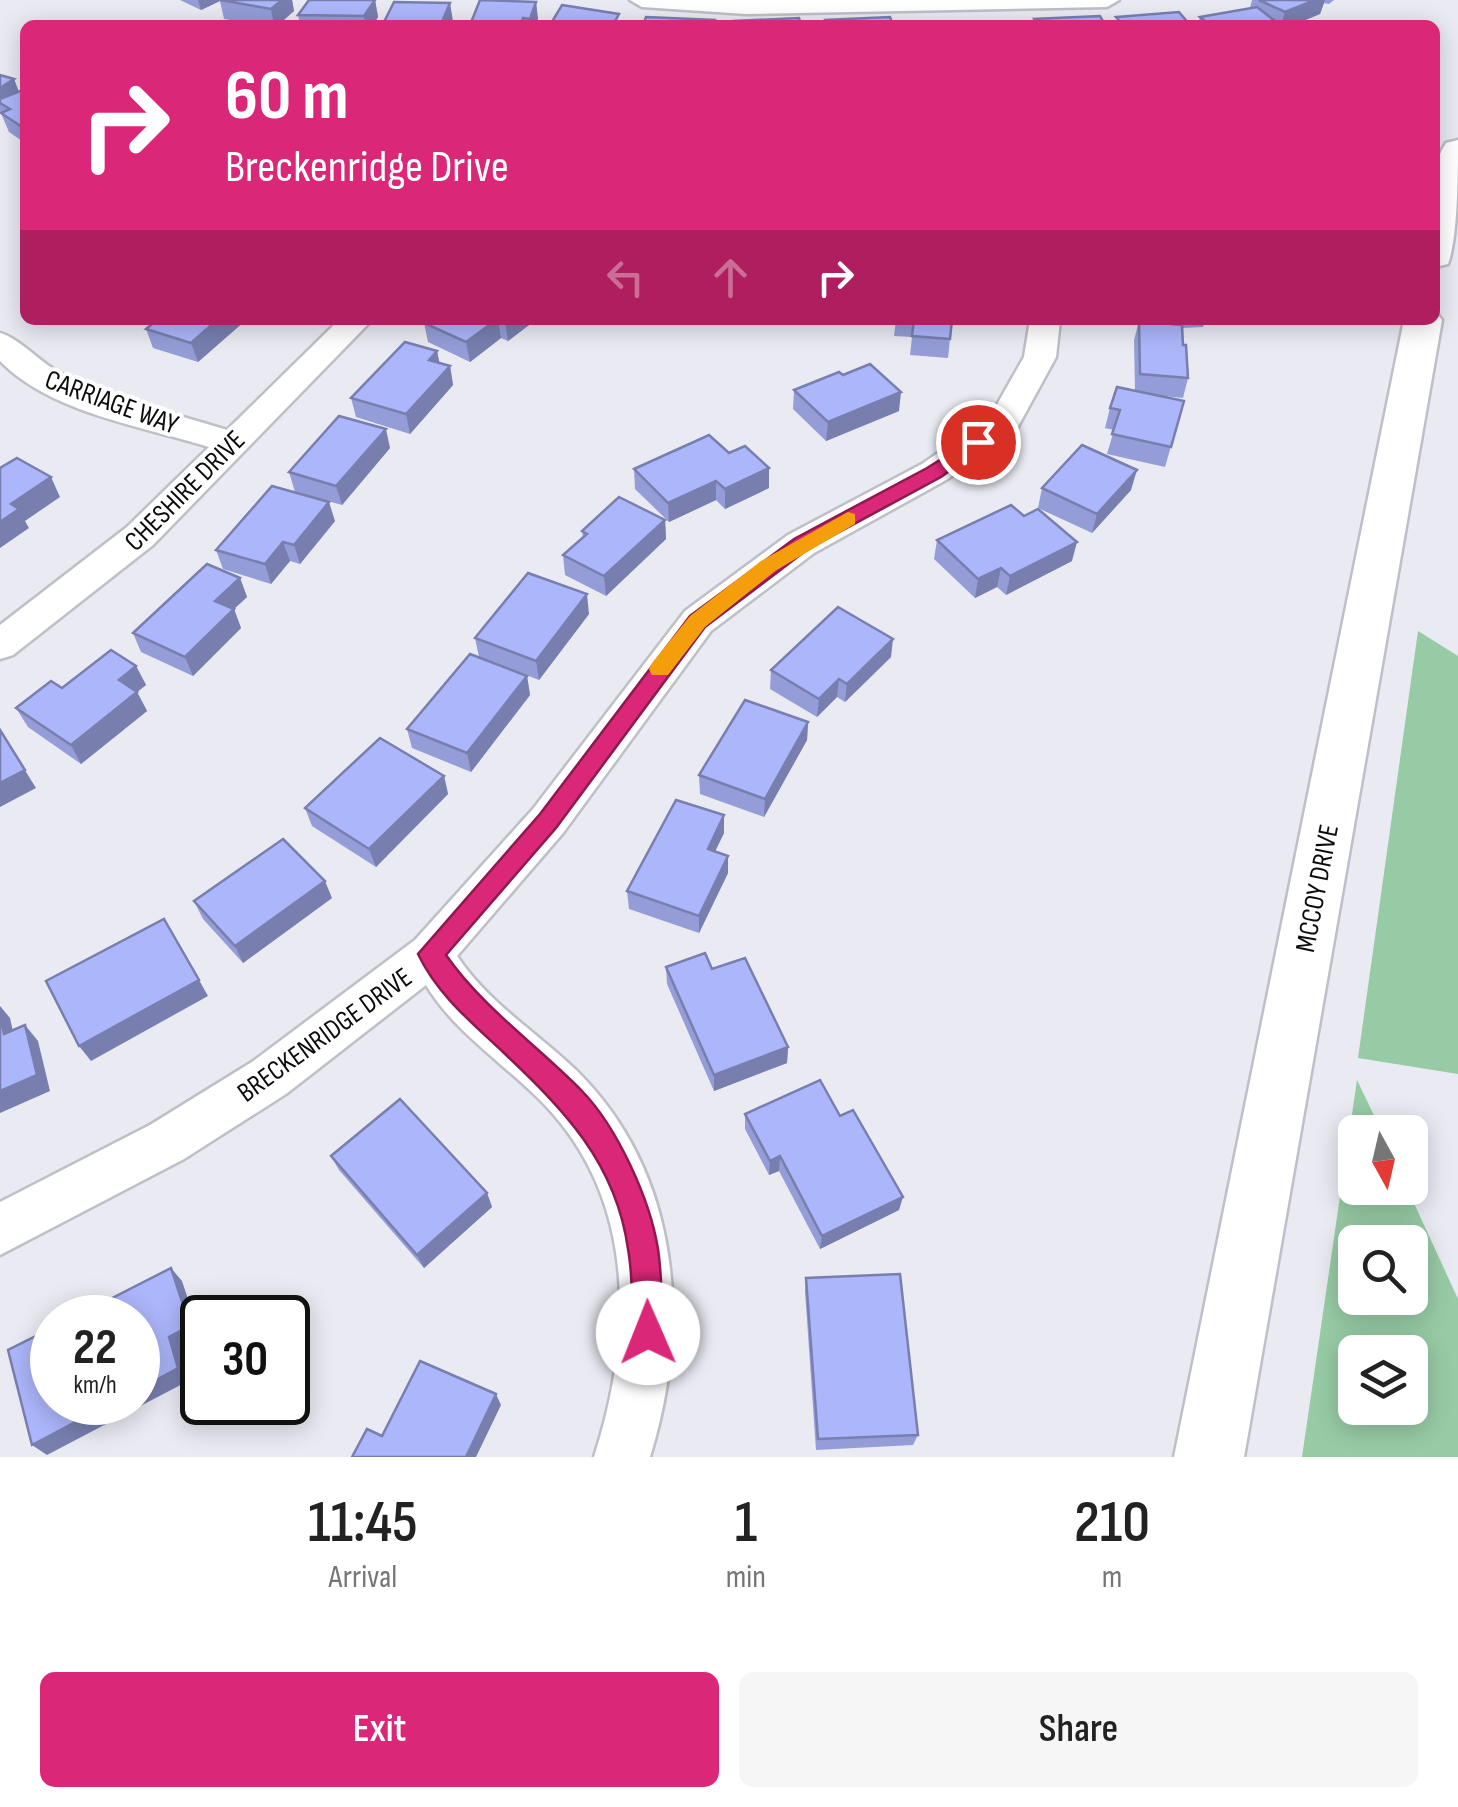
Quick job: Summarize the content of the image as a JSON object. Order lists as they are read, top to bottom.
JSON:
{
  "streets": {
    "street": [
      "CARRIAGE WAY",
      "CHESHIRE DRIVE",
      "MCCOY DRIVE",
      "BRECKENRIDGE DRIVE"
    ]
  },
  "crossings": [
    ["CARRIAGE WAY", "CHESHIRE DRIVE"]
  ],
  "north": "bottom",
  "page": {
    "turn": ["60 m", "Breckenridge Drive"],
    "speed": "22 km/h",
    "limit": "30",
    "eta": [
      "11:45",
      "Arrival",
      "1",
      "min",
      "210",
      "m"
    ],
    "buttons": ["Exit", "Share"]
  }
}
